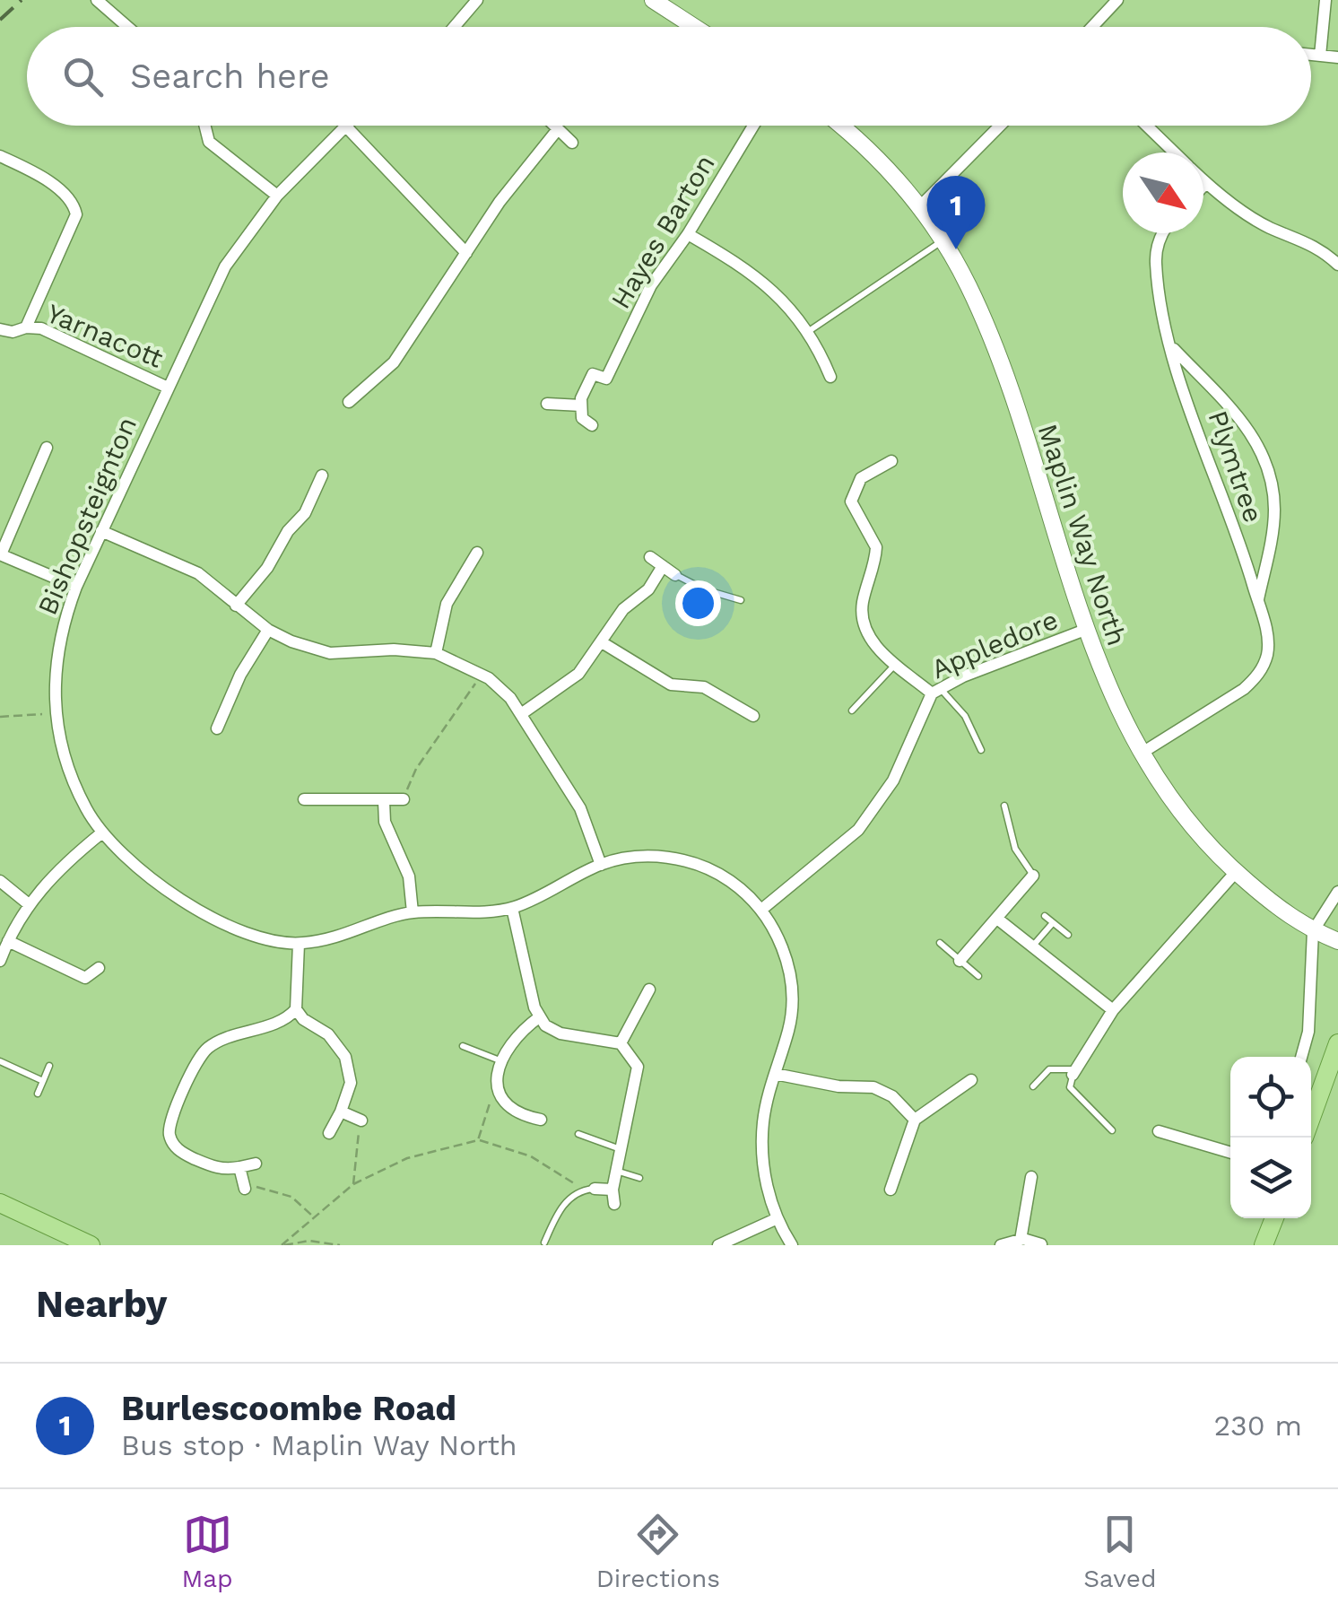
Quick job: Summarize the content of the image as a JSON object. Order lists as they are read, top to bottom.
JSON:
{
  "streets": {
    "street": [
      "Hayes Barton",
      "Yarnacott",
      "Plymtree",
      "Bishopsteignton",
      "Maplin Way North",
      "Appledore"
    ]
  },
  "crossings": [
    ["Yarnacott", "Bishopsteignton"],
    ["Plymtree", "Maplin Way North"],
    ["Bishopsteignton", "Appledore"],
    ["Maplin Way North", "Appledore"]
  ],
  "north": "bottom right",
  "page": {
    "search": "Search here",
    "pins": "1",
    "heading": "Nearby",
    "list": [
      {
        "mark": "1",
        "name": "Burlescoombe Road",
        "note": "Bus stop · Maplin Way North",
        "value": "230 m"
      }
    ],
    "nav": ["Map", "Directions", "Saved"]
  }
}
